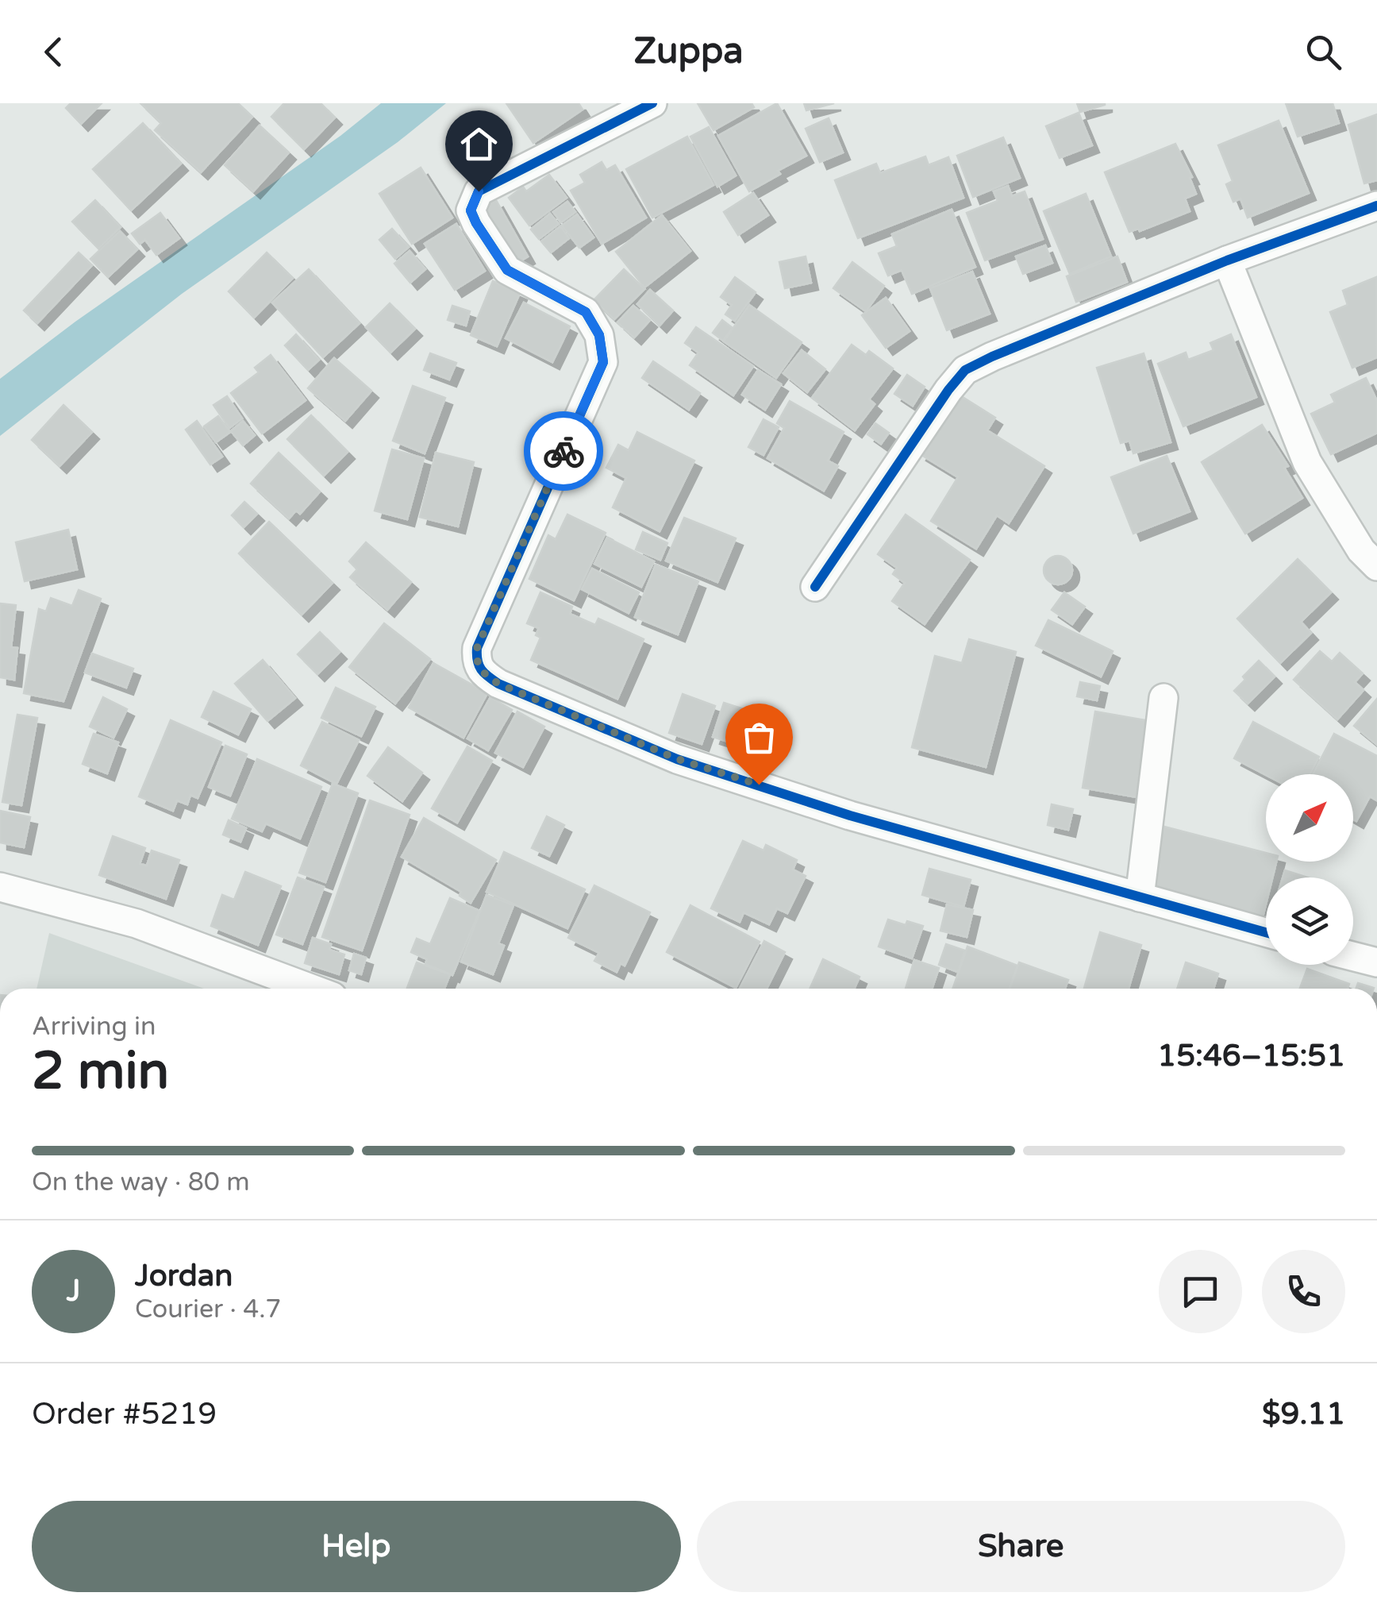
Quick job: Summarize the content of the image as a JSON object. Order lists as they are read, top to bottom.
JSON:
{
  "north": "top right",
  "page": {
    "header": "Zuppa",
    "heading": ["2 min", "Arriving in", "15:46–15:51"],
    "panel": [
      "Jordan",
      "Courier · 4.7",
      "Order #5219",
      "$9.11"
    ],
    "bar": "On the way · 80 m",
    "round": "J",
    "buttons": ["Help", "Share"]
  }
}
